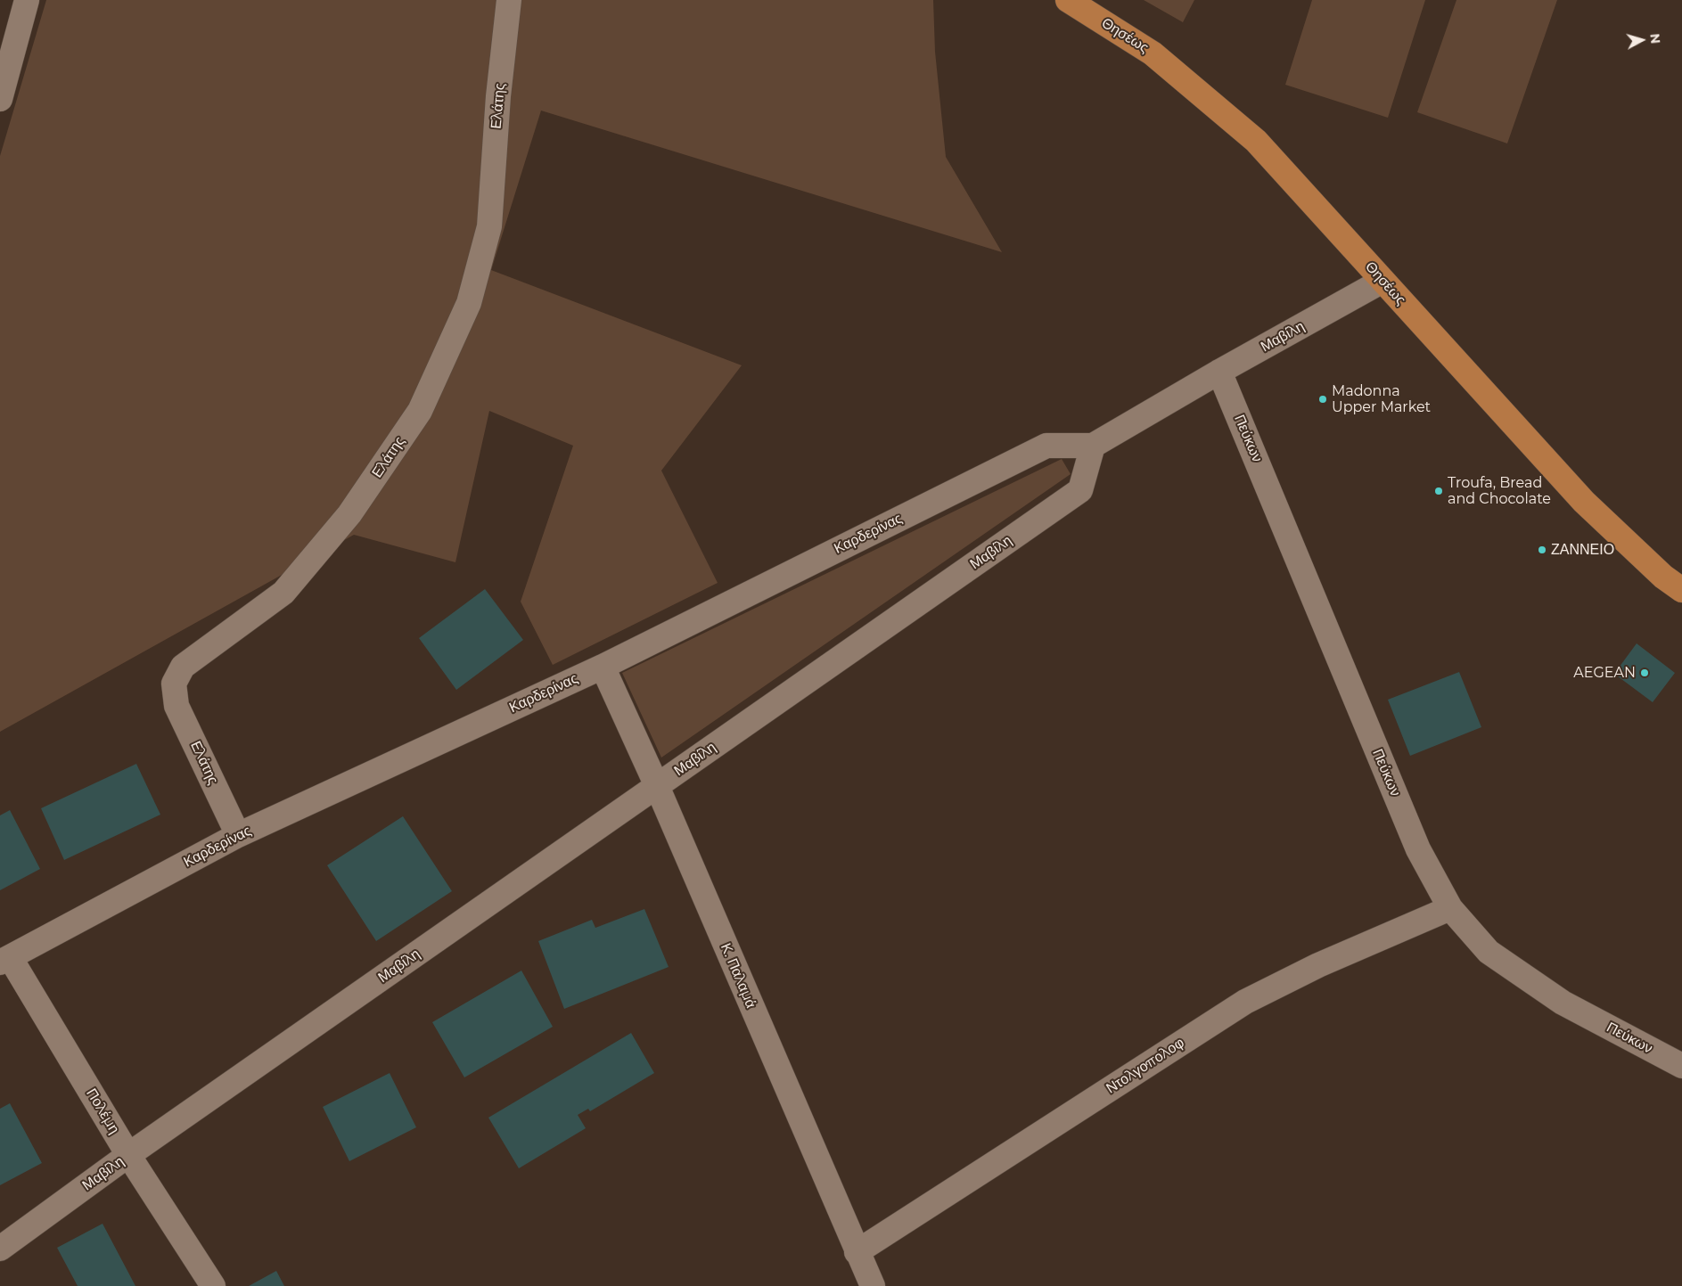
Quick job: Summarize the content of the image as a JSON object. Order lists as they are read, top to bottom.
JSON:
{
  "streets": {
    "main road": ["Θησέως"],
    "street": [
      "Ελάτης",
      "Μαβίλη",
      "Πεύκων",
      "Καρδερίνας",
      "Κ. Παλαμά",
      "Ντολγοπολοφ",
      "Πολέμη"
    ]
  },
  "crossings": [
    ["Θησέως", "Μαβίλη"],
    ["Ελάτης", "Καρδερίνας"],
    ["Μαβίλη", "Πεύκων"],
    ["Μαβίλη", "Καρδερίνας"],
    ["Μαβίλη", "Κ. Παλαμά"],
    ["Μαβίλη", "Πολέμη"],
    ["Πεύκων", "Ντολγοπολοφ"],
    ["Καρδερίνας", "Κ. Παλαμά"],
    ["Καρδερίνας", "Πολέμη"],
    ["Κ. Παλαμά", "Ντολγοπολοφ"]
  ],
  "places": [
    "Madonna Upper Market",
    "Troufa, Bread and Chocolate",
    "ΖΑΝΝΕΙΟ",
    "AEGEAN"
  ],
  "north": "right"
}
